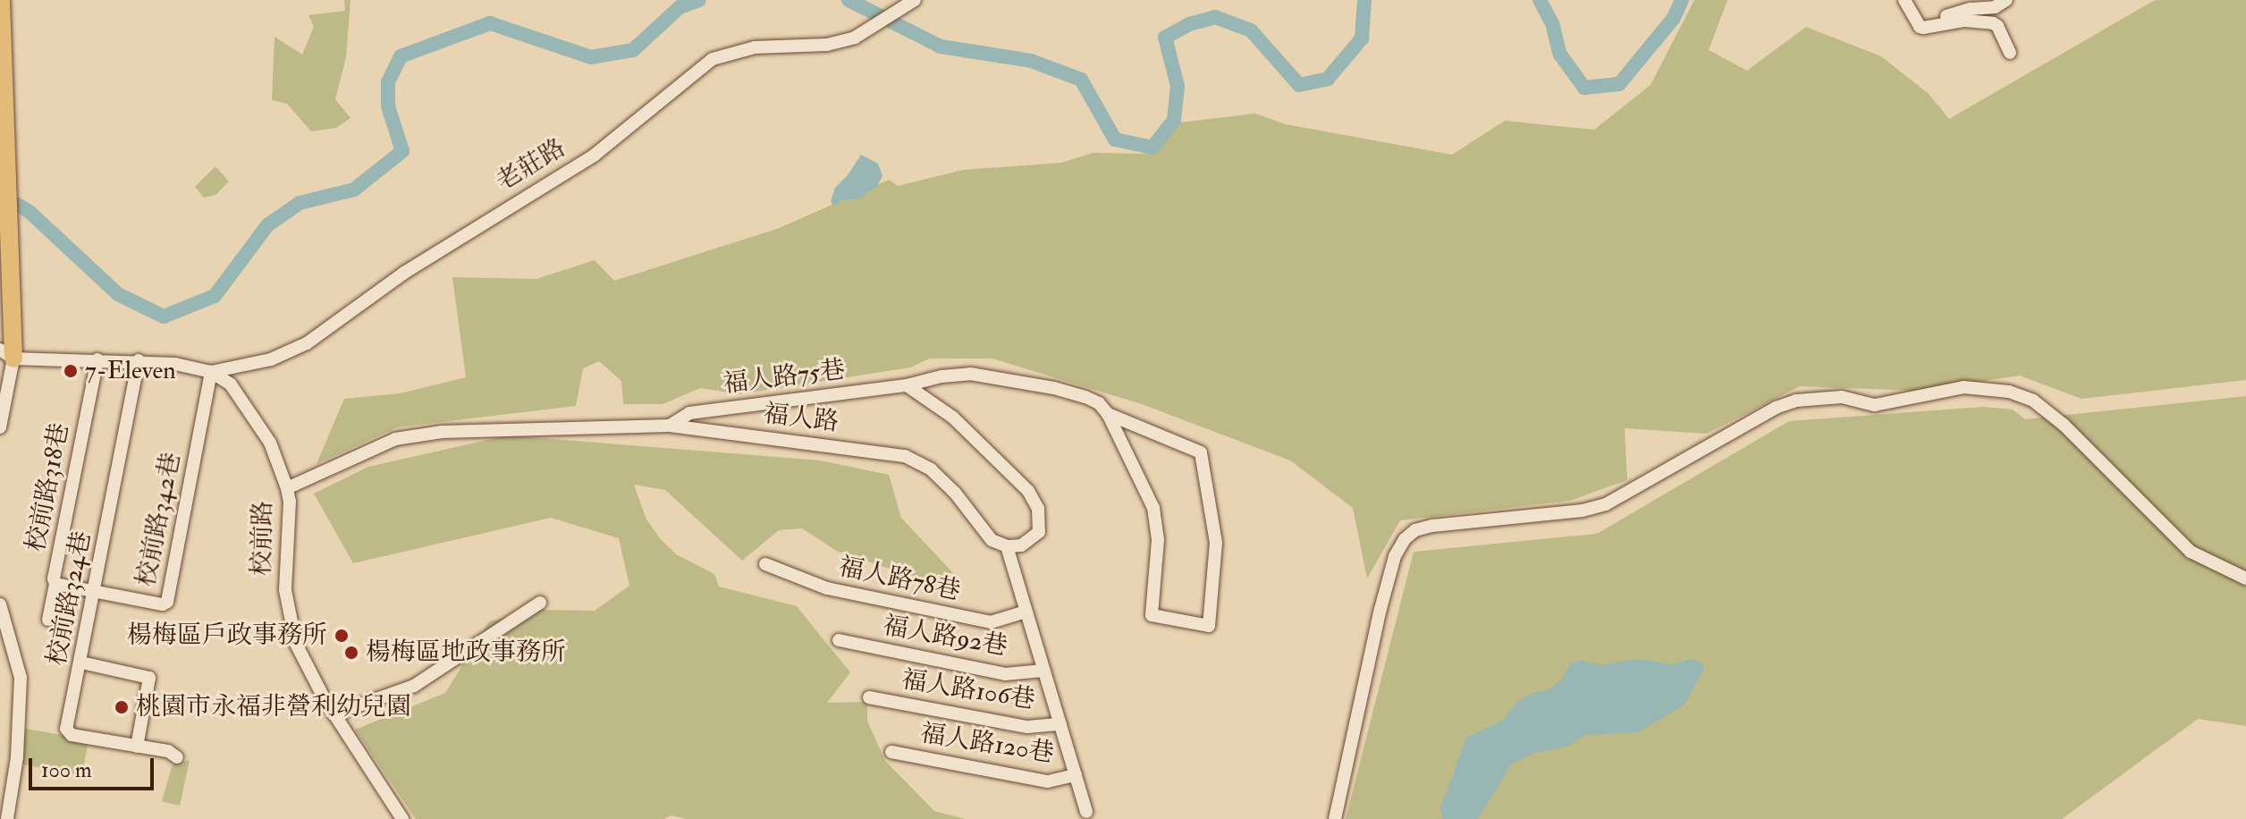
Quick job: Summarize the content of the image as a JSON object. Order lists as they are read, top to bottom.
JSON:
{
  "streets": {
    "street": [
      "老莊路",
      "福人路75巷",
      "福人路",
      "校前路318巷",
      "校前路342巷",
      "校前路",
      "福人路78巷",
      "校前路324巷",
      "福人路92巷",
      "福人路106巷",
      "福人路120巷"
    ]
  },
  "crossings": [
    ["老莊路", "校前路342巷"],
    ["老莊路", "校前路"],
    ["福人路75巷", "福人路"],
    ["福人路", "校前路"],
    ["校前路318巷", "校前路342巷"],
    ["校前路318巷", "校前路"],
    ["校前路318巷", "校前路324巷"],
    ["校前路342巷", "校前路"],
    ["校前路342巷", "校前路324巷"],
    ["校前路", "校前路324巷"]
  ],
  "places": [
    "7-Eleven",
    "楊梅區戶政事務所",
    "楊梅區地政事務所",
    "桃園市永福非營利幼兒園"
  ],
  "scale_bar": "100 m"
}
